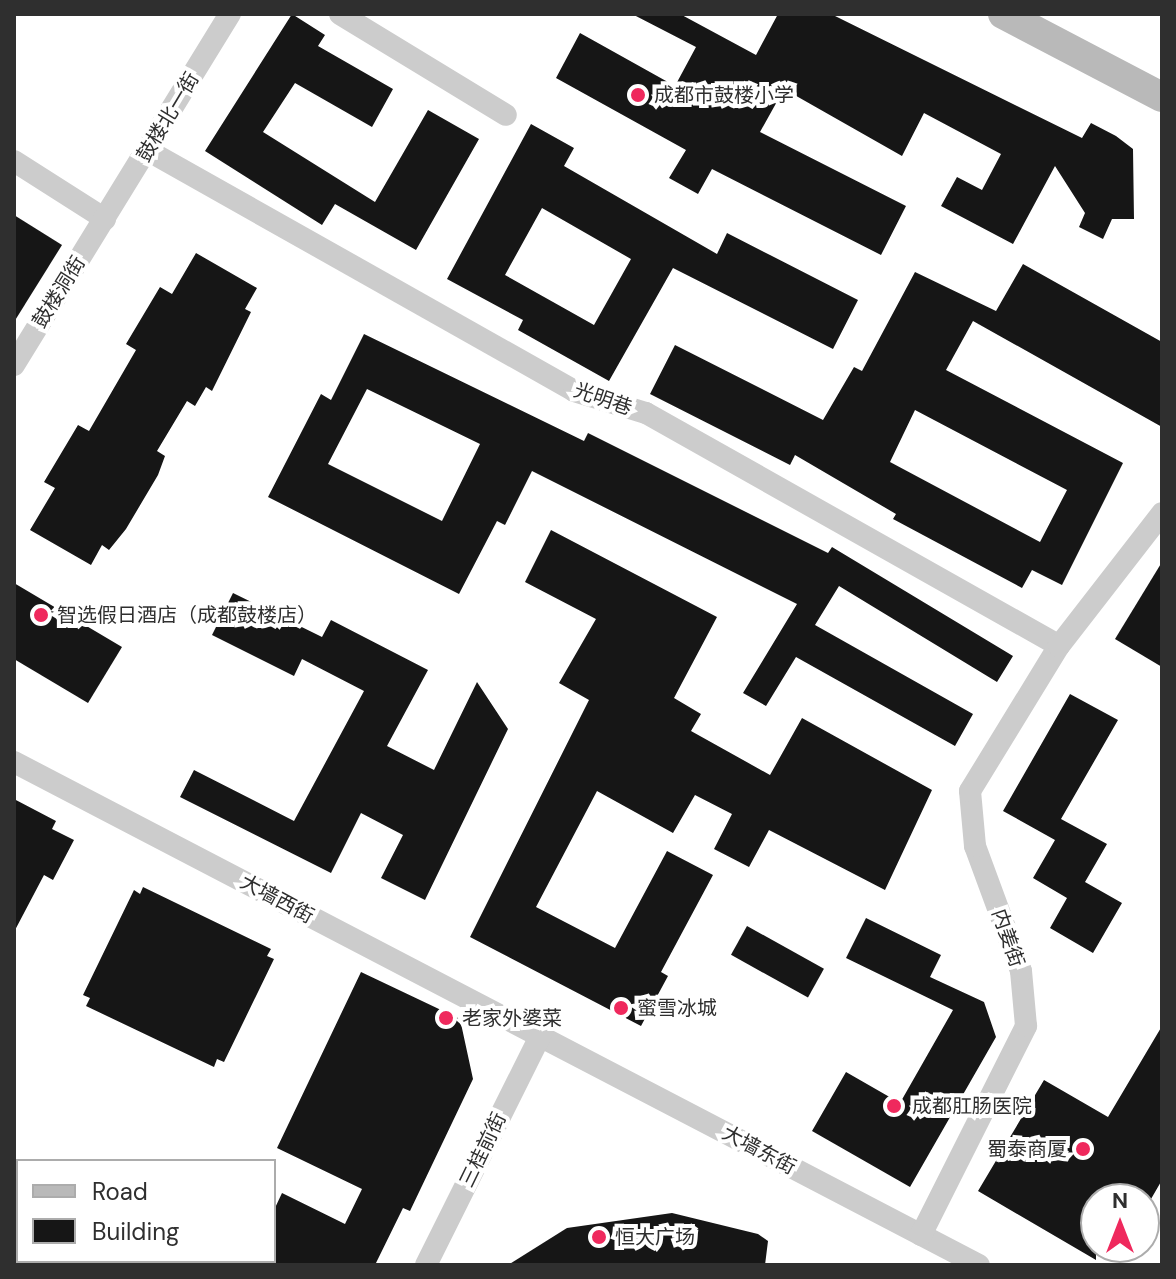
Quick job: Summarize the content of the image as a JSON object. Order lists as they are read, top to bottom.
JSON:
{
  "streets": {
    "street": [
      "鼓楼北一街",
      "鼓楼洞街",
      "光明巷",
      "大墙西街",
      "内姜街",
      "三桂前街",
      "大墙东街"
    ]
  },
  "crossings": [
    ["鼓楼北一街", "鼓楼洞街"],
    ["鼓楼北一街", "光明巷"],
    ["光明巷", "内姜街"],
    ["大墙西街", "三桂前街"],
    ["大墙西街", "大墙东街"],
    ["内姜街", "大墙东街"],
    ["三桂前街", "大墙东街"]
  ],
  "places": [
    "成都市鼓楼小学",
    "智选假日酒店（成都鼓楼店）",
    "蜜雪冰城",
    "老家外婆菜",
    "成都肛肠医院",
    "蜀泰商厦",
    "恒大广场"
  ],
  "legend": ["Road", "Building"],
  "north": "top"
}
